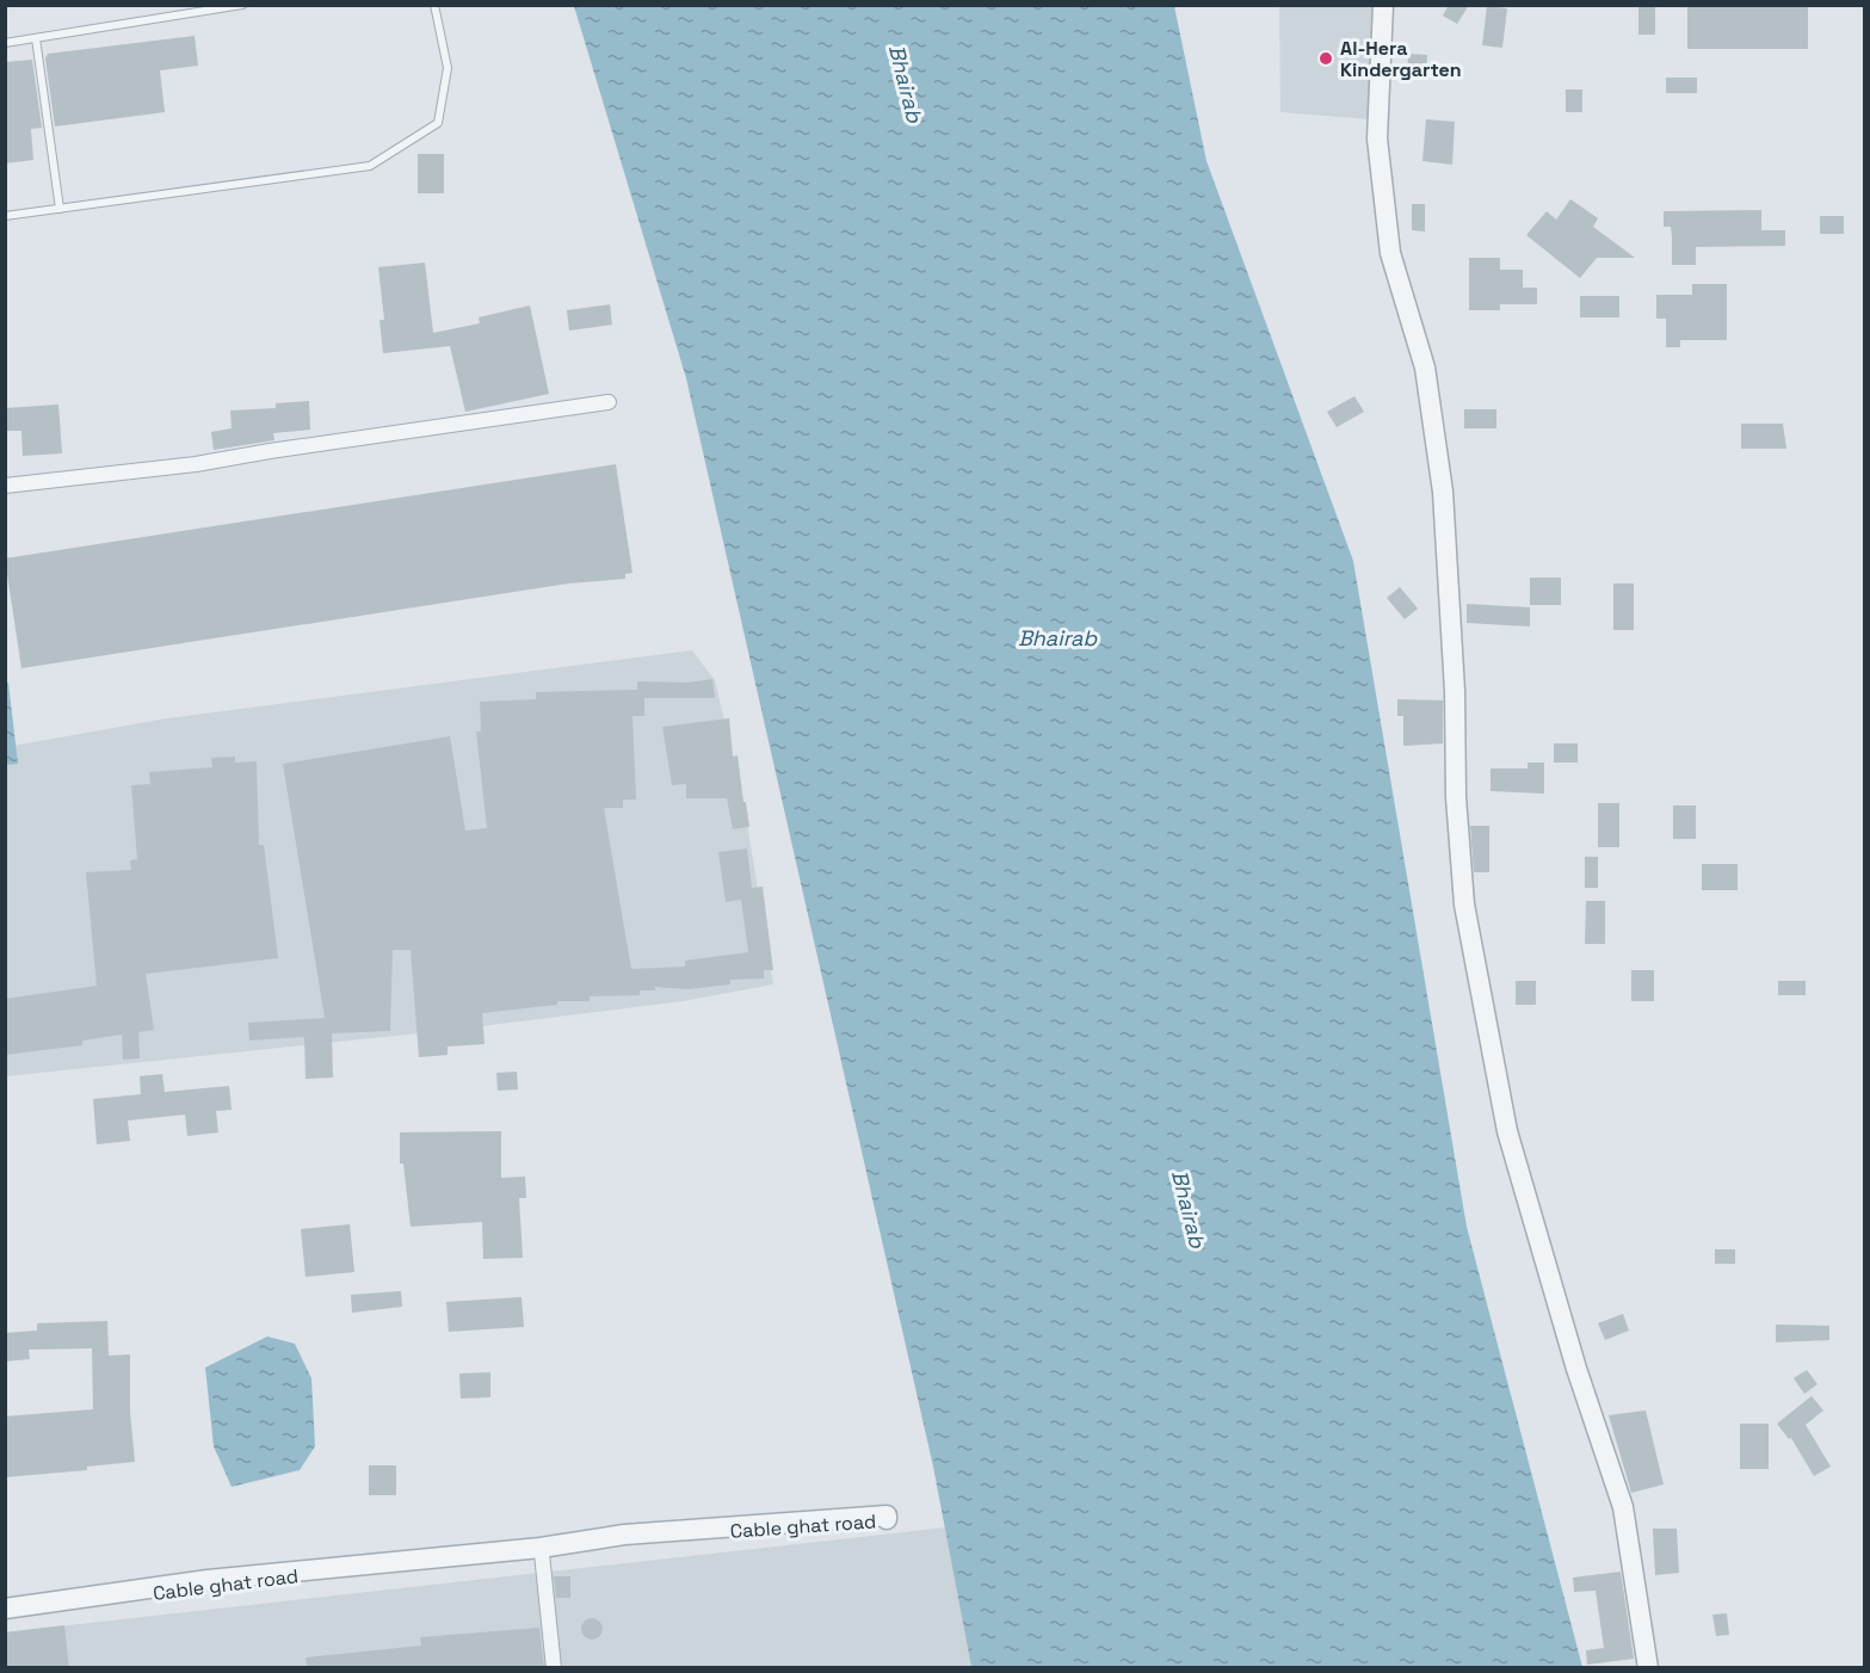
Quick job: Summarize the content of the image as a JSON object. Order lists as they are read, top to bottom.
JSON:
{
  "streets": {
    "street": ["Cable ghat road"]
  },
  "water": ["Bhairab"],
  "places": ["Al-Hera Kindergarten"]
}
